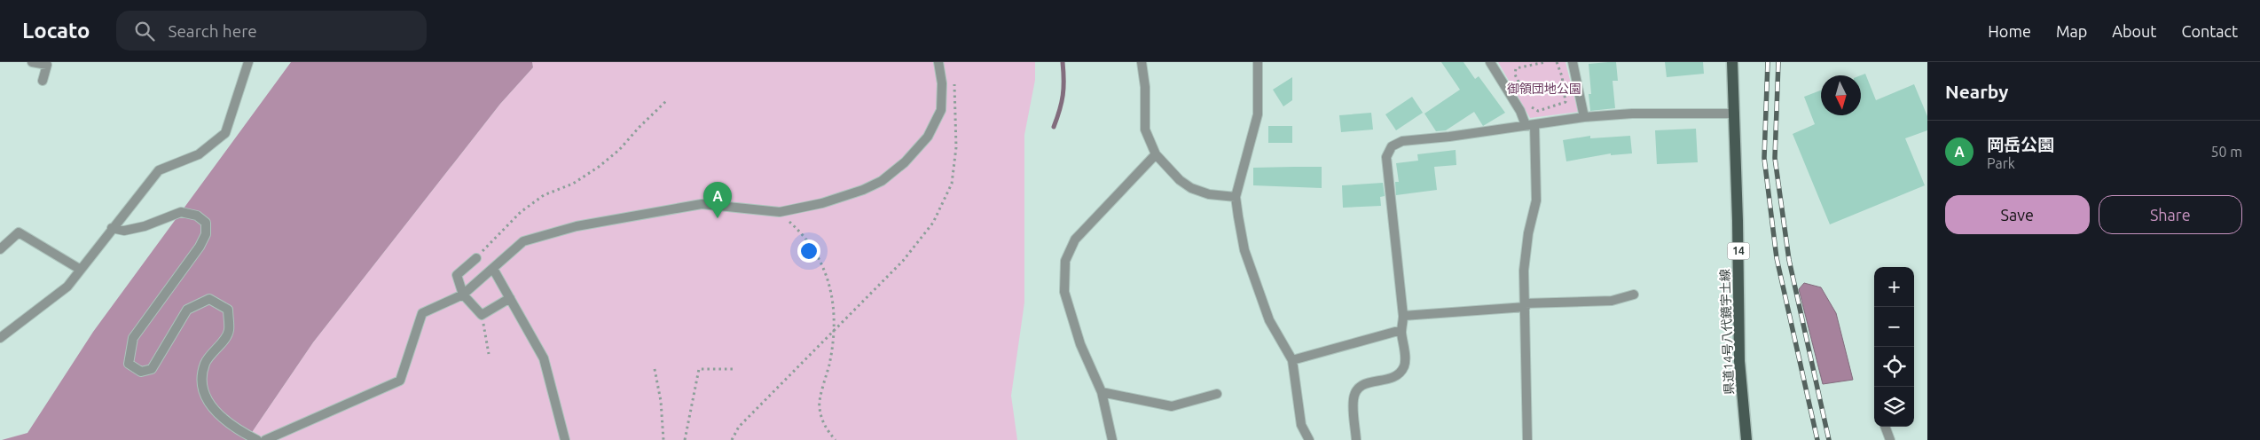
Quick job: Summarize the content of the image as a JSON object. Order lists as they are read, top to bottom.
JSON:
{
  "streets": {
    "main road": ["14", "県道14号八代鏡宇土線"]
  },
  "parks": ["御領団地公園"],
  "north": "bottom",
  "page": {
    "header": "Locato",
    "search": "Search here",
    "nav": [
      "Home",
      "Map",
      "About",
      "Contact"
    ],
    "heading": "Nearby",
    "list": [
      {
        "mark": "A",
        "name": "岡岳公園",
        "note": "Park",
        "value": "50 m"
      }
    ],
    "pins": "A",
    "buttons": ["Save", "Share"],
    "map_buttons": ["+", "−"]
  }
}
